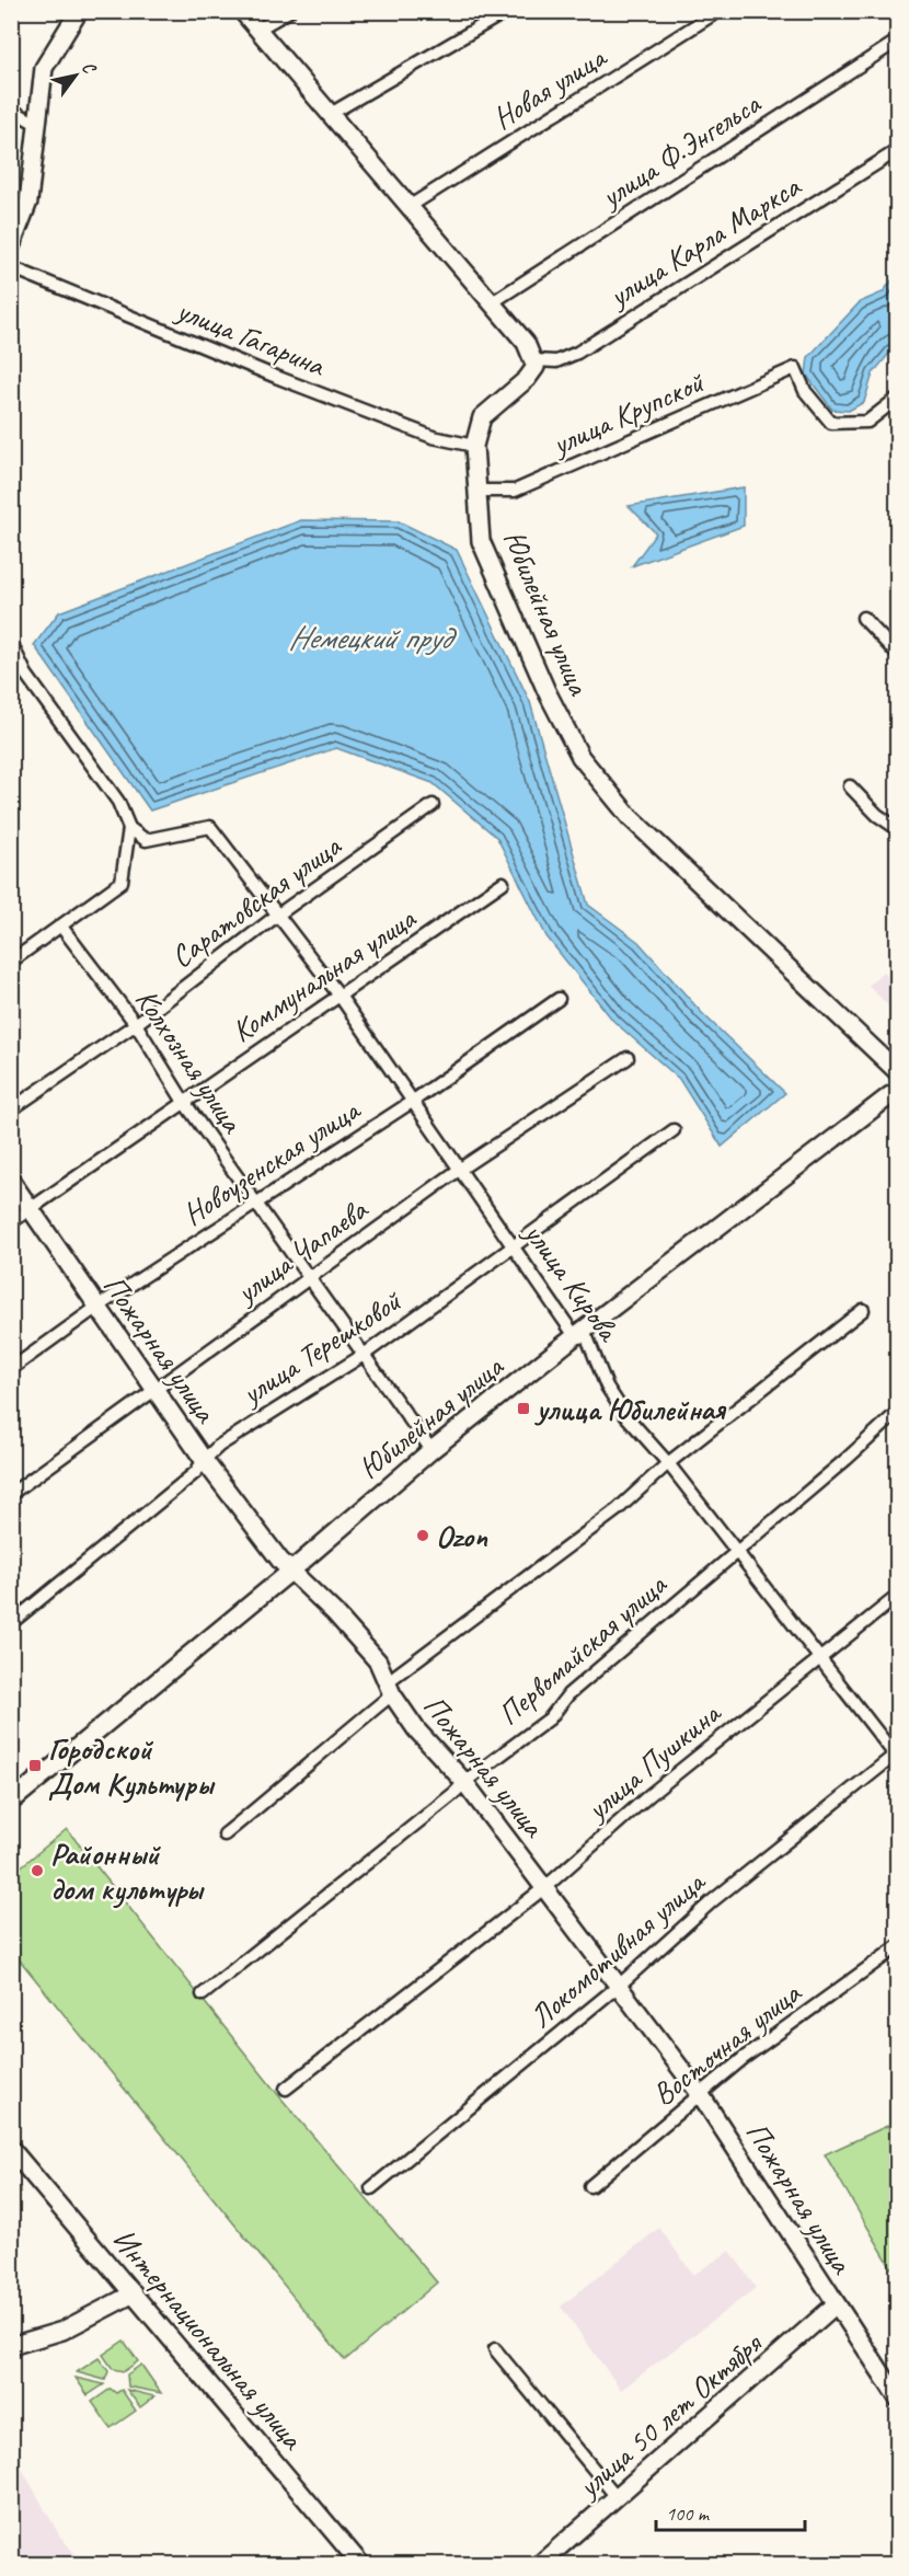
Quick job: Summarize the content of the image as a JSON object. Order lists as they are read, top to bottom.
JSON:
{
  "streets": {
    "street": [
      "Новая улица",
      "улица Ф.Энгельса",
      "улица Карла Маркса",
      "улица Гагарина",
      "улица Крупской",
      "Юбилейная улица",
      "Саратовская улица",
      "Коммунальная улица",
      "Колхозная улица",
      "Новоузенская улица",
      "улица Чапаева",
      "улица Кирова",
      "улица Терешковой",
      "Пожарная улица",
      "Первомайская улица",
      "улица Пушкина",
      "Локомотивная улица",
      "Восточная улица",
      "Интернациональная улица",
      "улица 50 лет Октября"
    ]
  },
  "crossings": [
    ["улица Карла Маркса", "Юбилейная улица"],
    ["улица Гагарина", "Юбилейная улица"],
    ["улица Крупской", "Юбилейная улица"],
    ["Юбилейная улица", "Колхозная улица"],
    ["Юбилейная улица", "улица Кирова"],
    ["Юбилейная улица", "Пожарная улица"],
    ["Саратовская улица", "Колхозная улица"],
    ["Саратовская улица", "улица Кирова"],
    ["Коммунальная улица", "Колхозная улица"],
    ["Коммунальная улица", "улица Кирова"],
    ["Коммунальная улица", "Пожарная улица"],
    ["Колхозная улица", "Новоузенская улица"],
    ["Колхозная улица", "улица Чапаева"],
    ["Колхозная улица", "улица Терешковой"],
    ["Новоузенская улица", "улица Кирова"],
    ["Новоузенская улица", "Пожарная улица"],
    ["улица Чапаева", "улица Кирова"],
    ["улица Чапаева", "Пожарная улица"],
    ["улица Кирова", "улица Терешковой"],
    ["улица Кирова", "Первомайская улица"],
    ["улица Кирова", "улица Пушкина"],
    ["улица Кирова", "Локомотивная улица"],
    ["улица Терешковой", "Пожарная улица"],
    ["Пожарная улица", "Первомайская улица"],
    ["Пожарная улица", "улица Пушкина"],
    ["Пожарная улица", "Локомотивная улица"],
    ["Пожарная улица", "Восточная улица"],
    ["Пожарная улица", "улица 50 лет Октября"]
  ],
  "water": ["Немецкий пруд"],
  "places": {
    "transit": ["улица Юбилейная", "Городской Дом Культуры"],
    "other": ["Ozon", "Районный дом культуры"]
  },
  "scale_bar": "100 m",
  "north": "top right"
}
